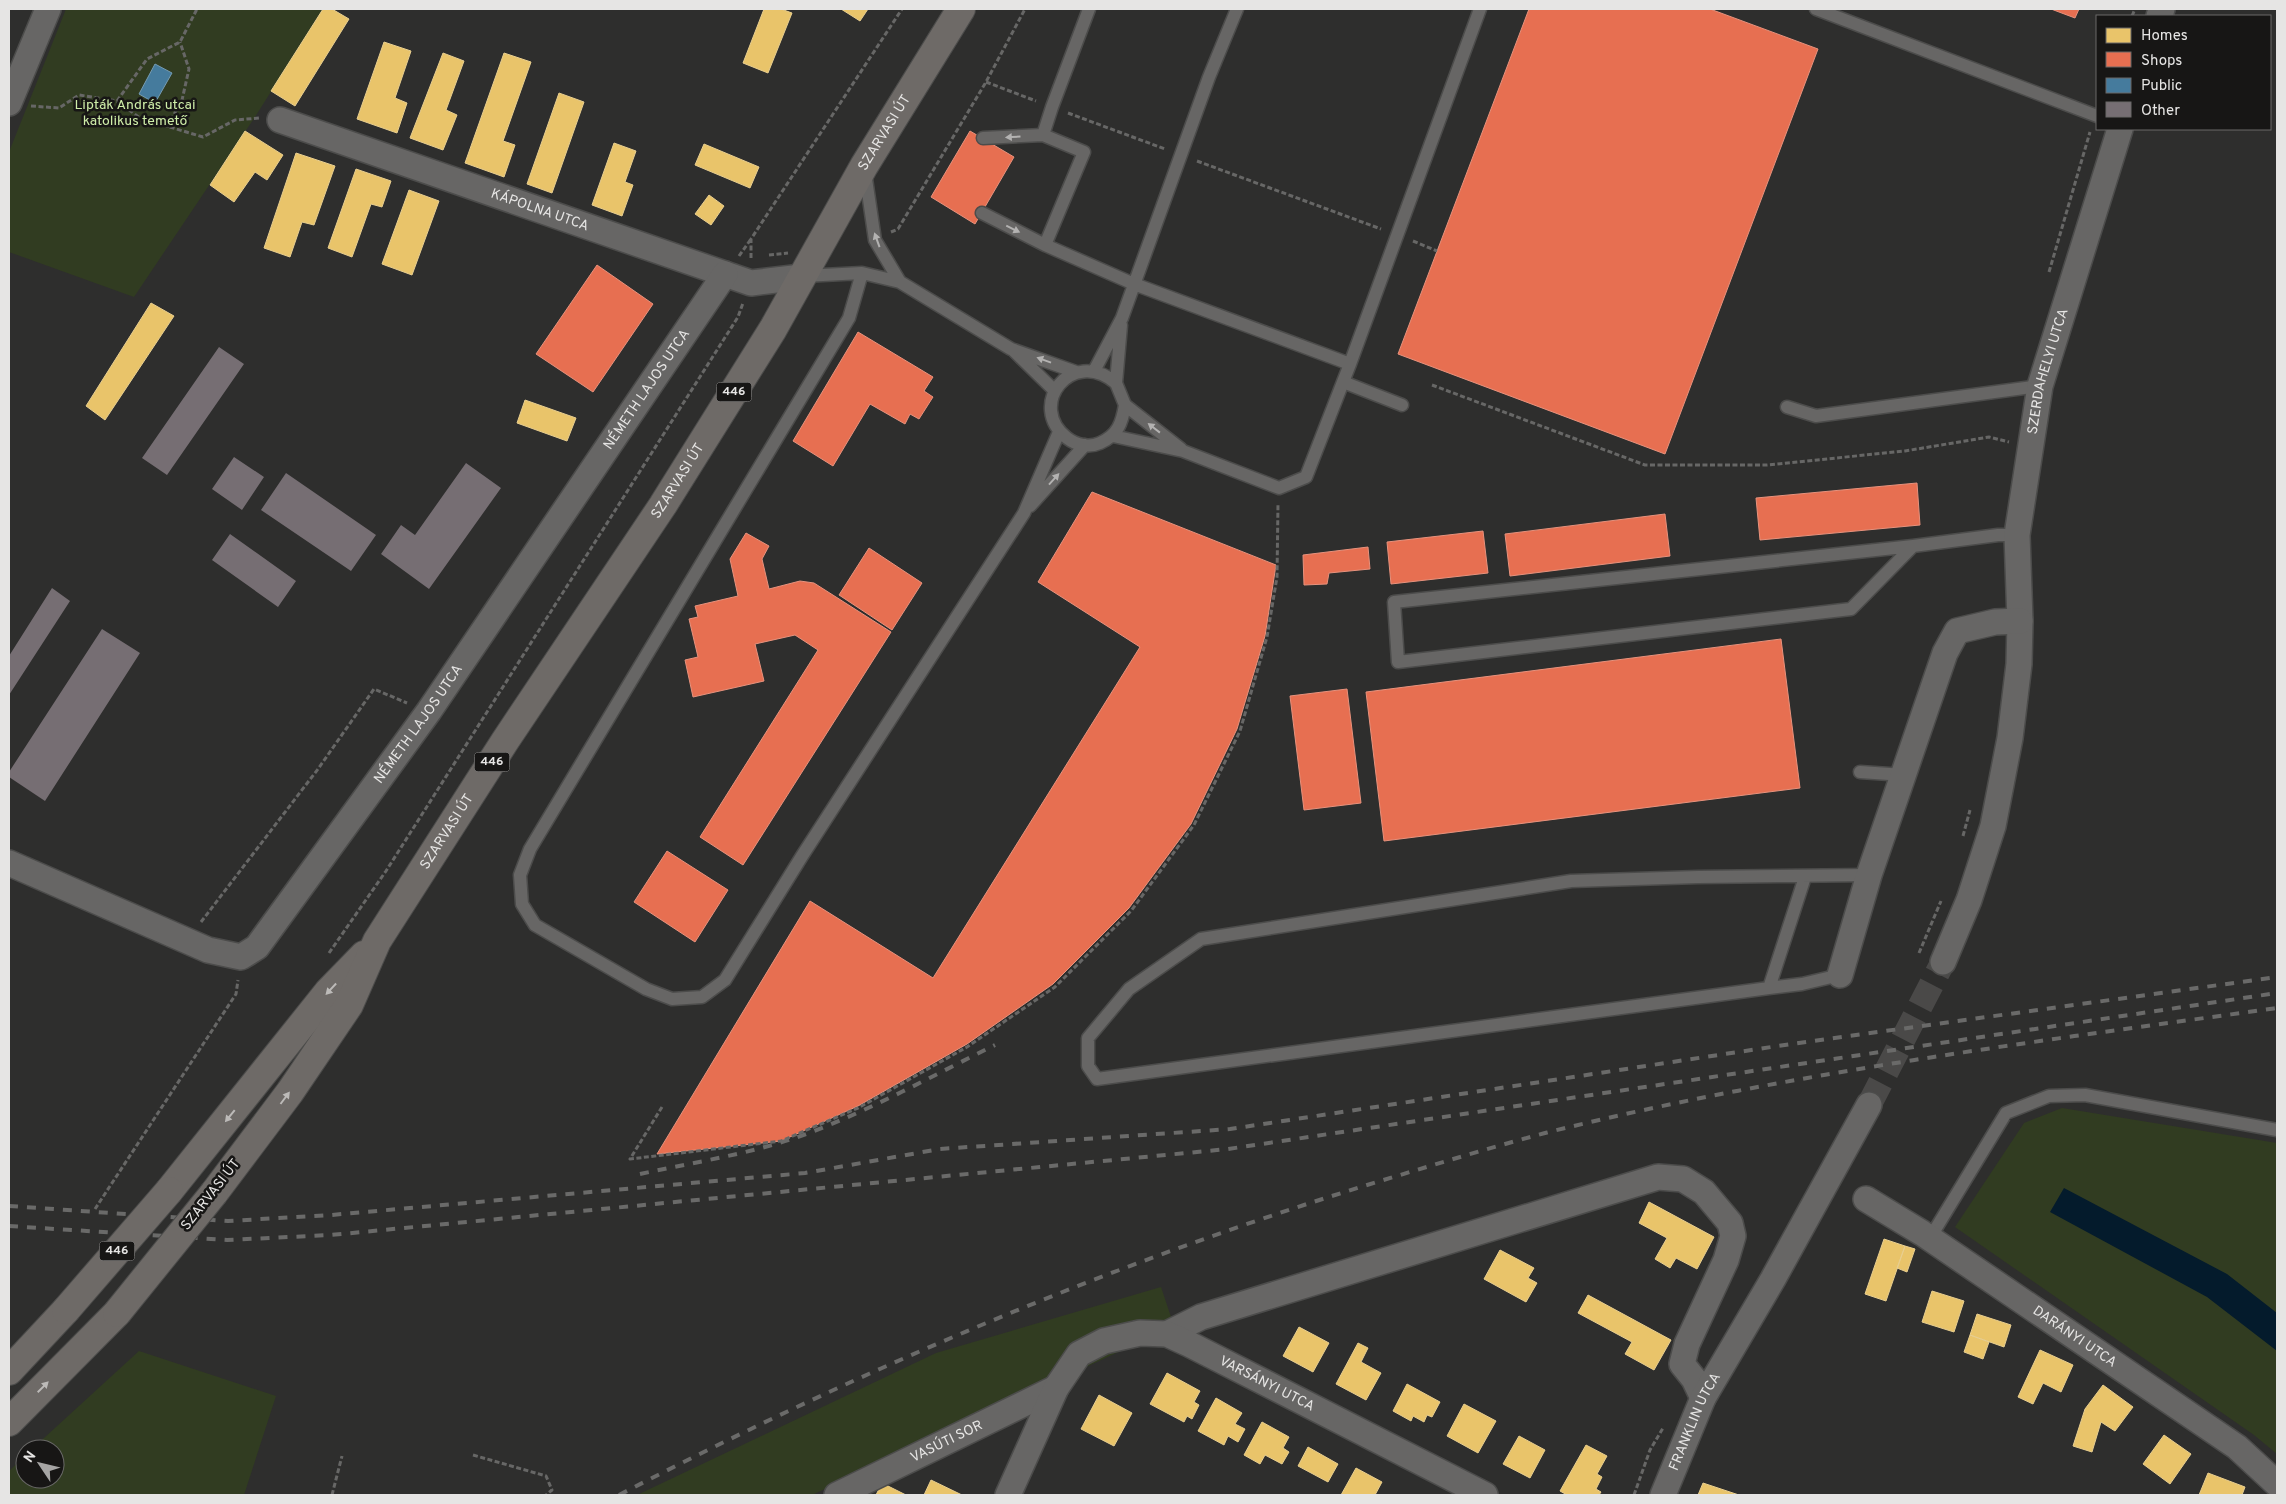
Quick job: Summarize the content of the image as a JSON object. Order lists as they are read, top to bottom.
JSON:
{
  "streets": {
    "main road": ["SZARVASI ÚT", "446"],
    "street": [
      "KÁPOLNA UTCA",
      "SZERDAHELYI UTCA",
      "NÉMETH LAJOS UTCA",
      "DARÁNYI UTCA",
      "VARSÁNYI UTCA",
      "FRANKLIN UTCA",
      "VASÚTI SOR"
    ]
  },
  "crossings": [
    ["SZARVASI ÚT", "KÁPOLNA UTCA"],
    ["KÁPOLNA UTCA", "NÉMETH LAJOS UTCA"],
    ["VARSÁNYI UTCA", "VASÚTI SOR"]
  ],
  "parks": ["Lipták András utcai katolikus temető"],
  "legend": [
    "Homes",
    "Shops",
    "Public",
    "Other"
  ],
  "north": "top left"
}
